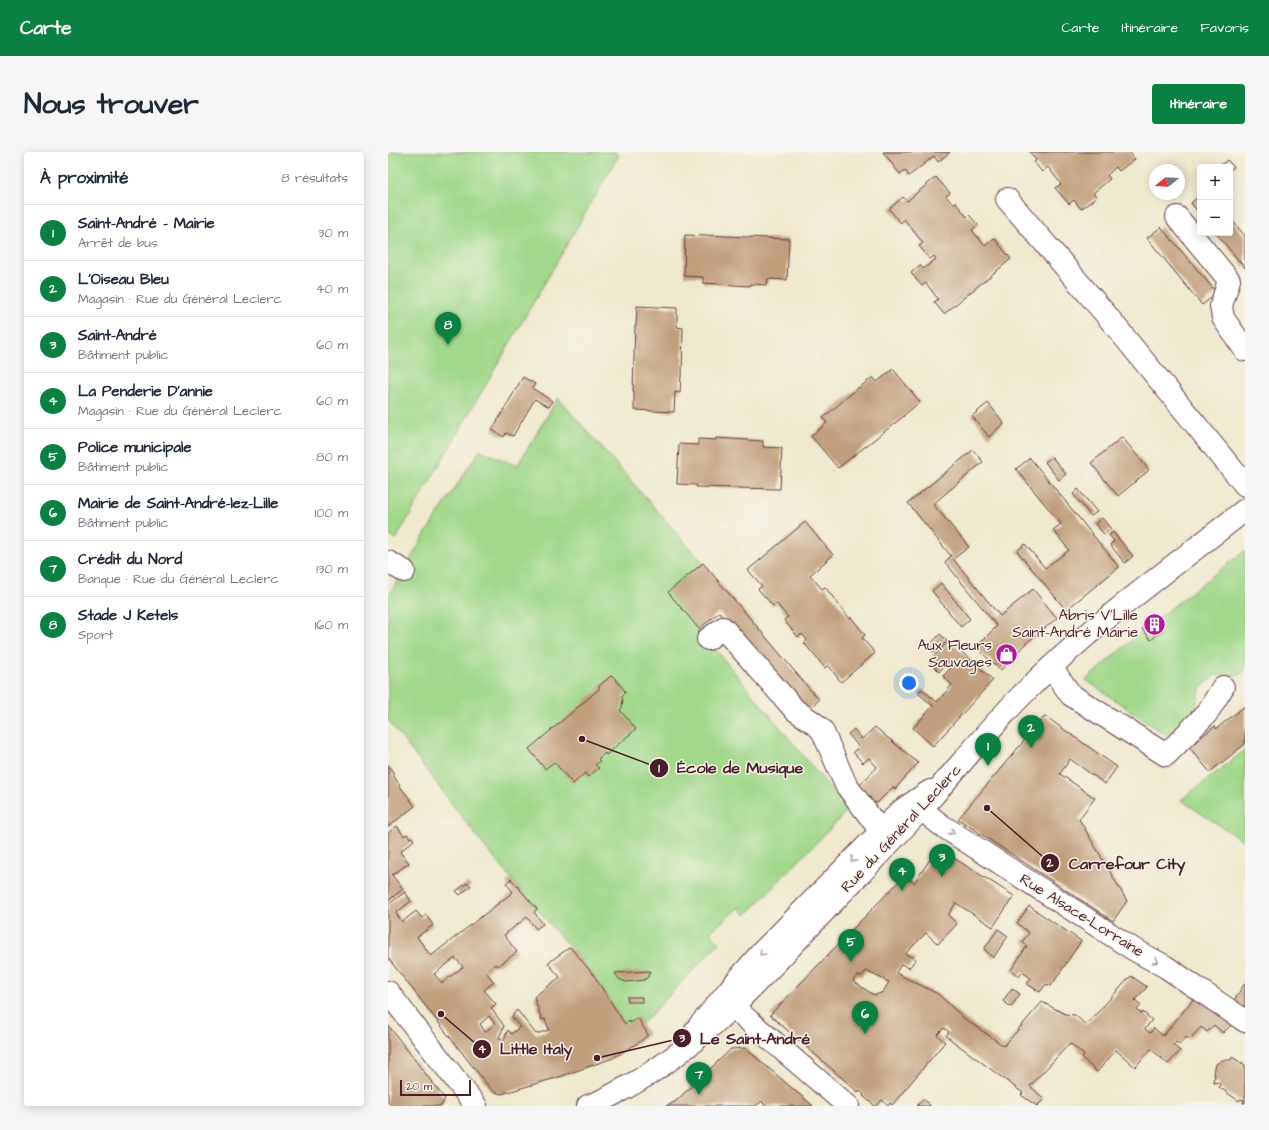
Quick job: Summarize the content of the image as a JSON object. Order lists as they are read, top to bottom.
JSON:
{
  "streets": {
    "main road": ["Rue du Général Leclerc", "Rue Alsace-Lorraine"]
  },
  "crossings": [
    ["Rue du Général Leclerc", "Rue Alsace-Lorraine"]
  ],
  "one_way": ["Rue Alsace-Lorraine"],
  "places": {
    "building": ["Abris V'Lille Saint-André Mairie"],
    "shop": ["Aux Fleurs Sauvages"],
    "other": [
      "École de Musique",
      "Carrefour City",
      "Little Italy",
      "Le Saint-André"
    ]
  },
  "scale_bar": "20 m",
  "north": "left",
  "page": {
    "header": "Carte",
    "nav": ["Carte", "Itinéraire", "Favoris"],
    "buttons": "Itinéraire",
    "title": "Nous trouver",
    "heading": ["À proximité", "8 résultats"],
    "map_buttons": ["+", "−"],
    "list": [
      {
        "mark": "1",
        "name": "Saint-André – Mairie",
        "note": "Arrêt de bus",
        "value": "30 m"
      },
      {
        "mark": "2",
        "name": "L'Oiseau Bleu",
        "note": "Magasin · Rue du Général Leclerc",
        "value": "40 m"
      },
      {
        "mark": "3",
        "name": "Saint-André",
        "note": "Bâtiment public",
        "value": "60 m"
      },
      {
        "mark": "4",
        "name": "La Penderie D'annie",
        "note": "Magasin · Rue du Général Leclerc",
        "value": "60 m"
      },
      {
        "mark": "5",
        "name": "Police municipale",
        "note": "Bâtiment public",
        "value": "80 m"
      },
      {
        "mark": "6",
        "name": "Mairie de Saint-André-lez-Lille",
        "note": "Bâtiment public",
        "value": "100 m"
      },
      {
        "mark": "7",
        "name": "Crédit du Nord",
        "note": "Banque · Rue du Général Leclerc",
        "value": "130 m"
      },
      {
        "mark": "8",
        "name": "Stade J Ketels",
        "note": "Sport",
        "value": "160 m"
      }
    ],
    "pins": [
      "8",
      "2",
      "1",
      "3",
      "4",
      "5",
      "6",
      "7"
    ],
    "scale": "20 m"
  }
}
